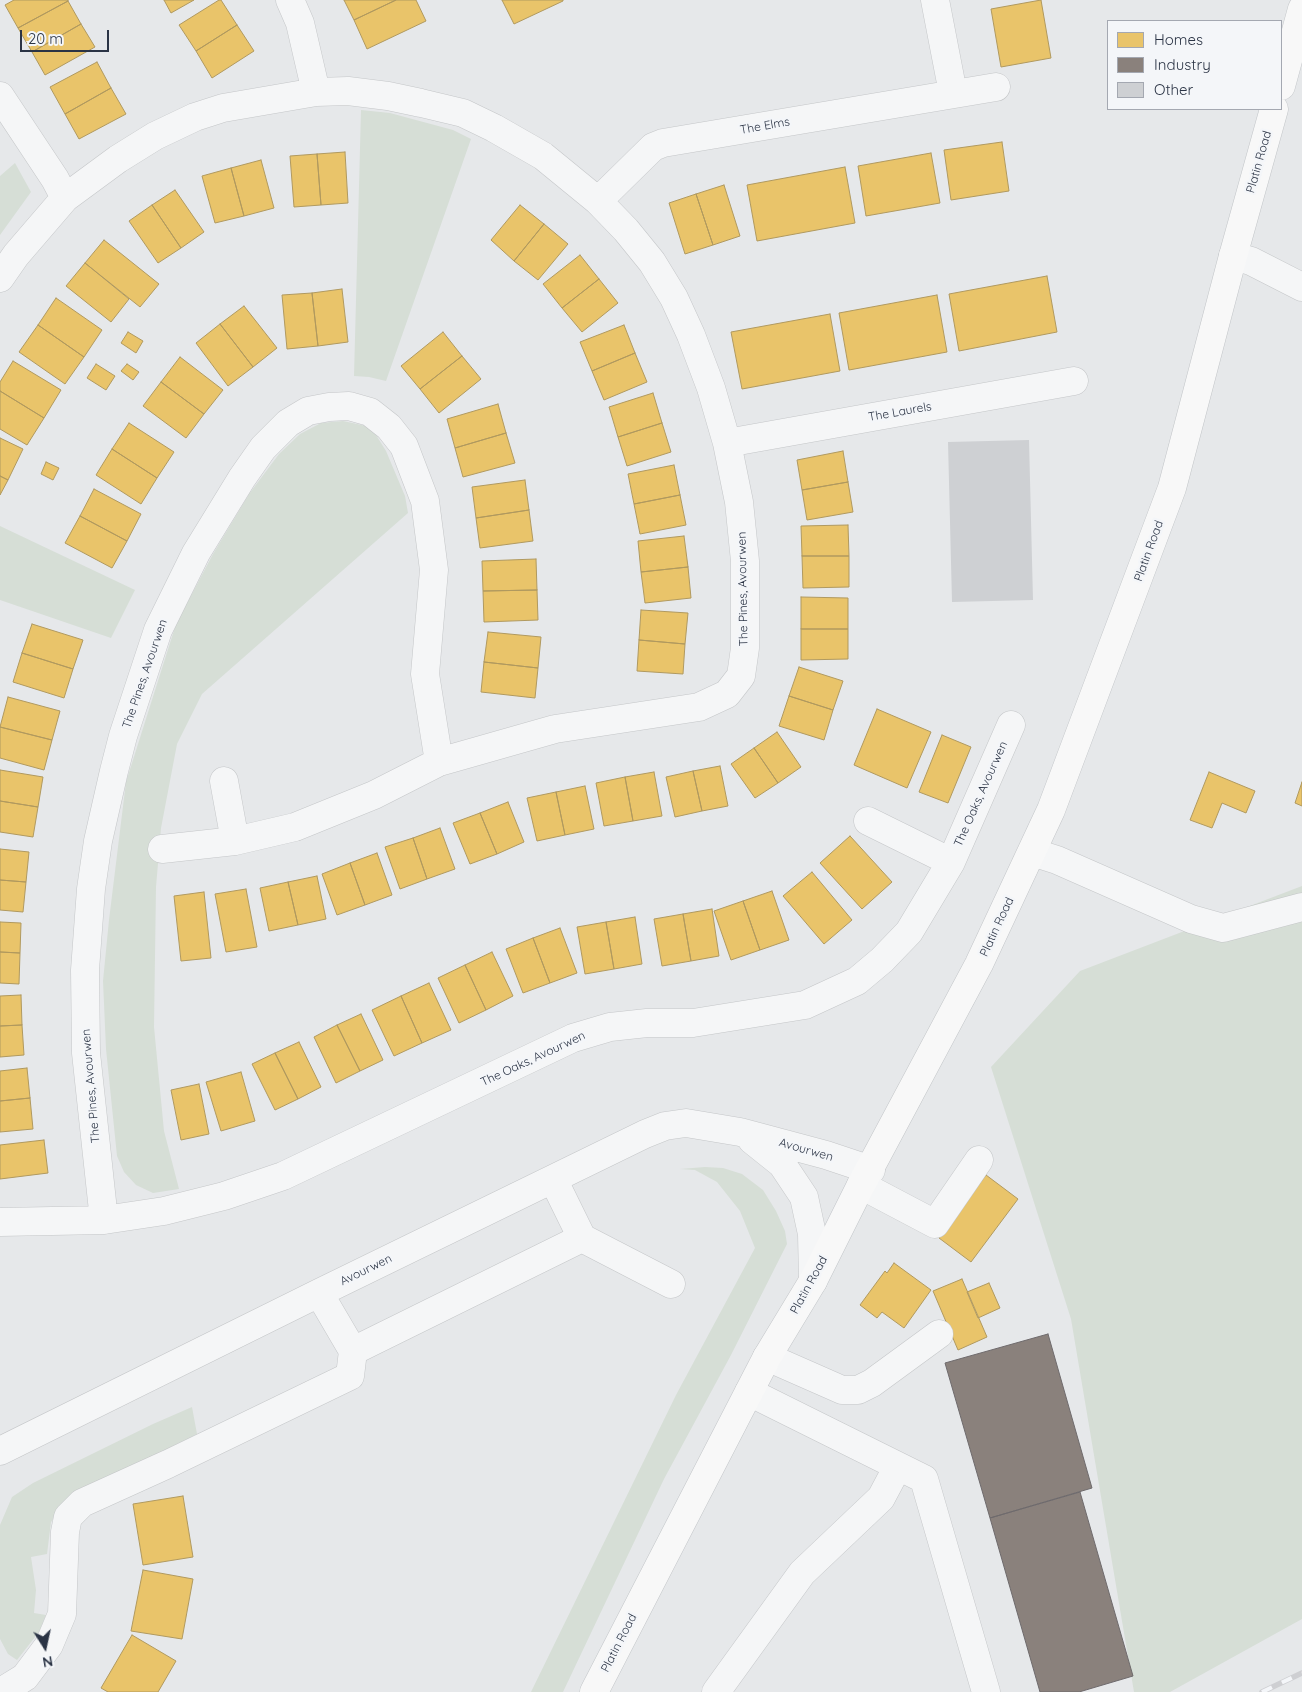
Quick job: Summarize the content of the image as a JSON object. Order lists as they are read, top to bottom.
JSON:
{
  "streets": {
    "main road": ["Platin Road"],
    "street": [
      "The Elms",
      "The Laurels",
      "The Pines, Avourwen",
      "The Oaks, Avourwen",
      "Avourwen"
    ]
  },
  "crossings": [
    ["The Elms", "The Pines, Avourwen"],
    ["Platin Road", "Avourwen"],
    ["The Laurels", "The Pines, Avourwen"],
    ["The Pines, Avourwen", "The Oaks, Avourwen"]
  ],
  "legend": ["Homes", "Industry", "Other"],
  "scale_bar": "20 m",
  "north": "bottom"
}
